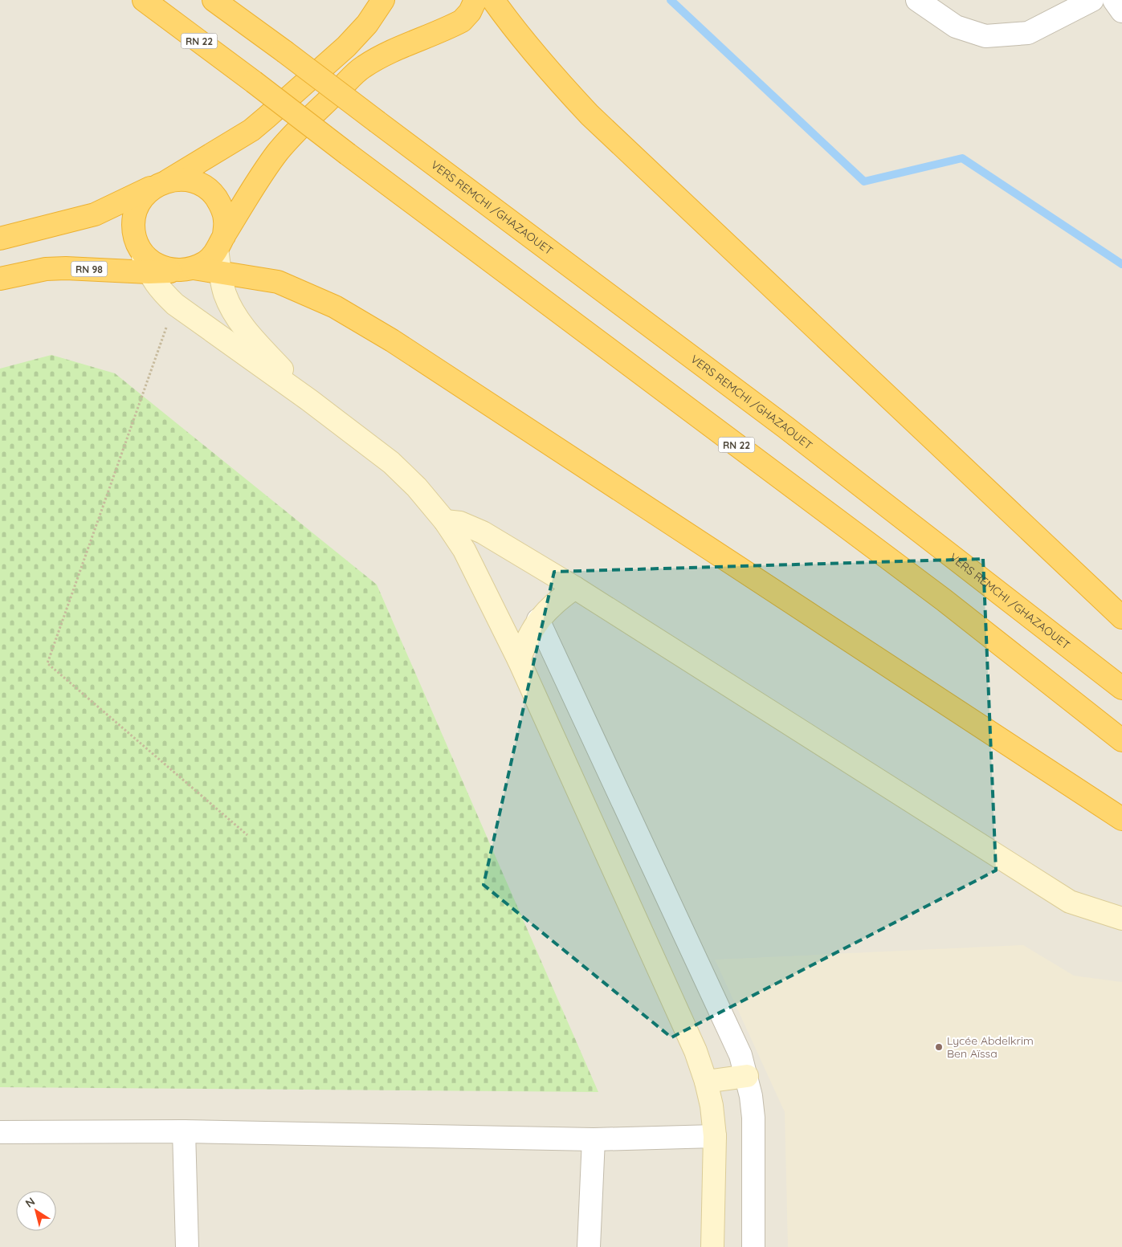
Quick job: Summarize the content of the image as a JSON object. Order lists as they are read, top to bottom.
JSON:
{
  "streets": {
    "highway": ["RN 22", "VERS REMCHI /GHAZAOUET", "RN 98"]
  },
  "places": ["Lycée Abdelkrim Ben Aïssa"],
  "north": "top left"
}
